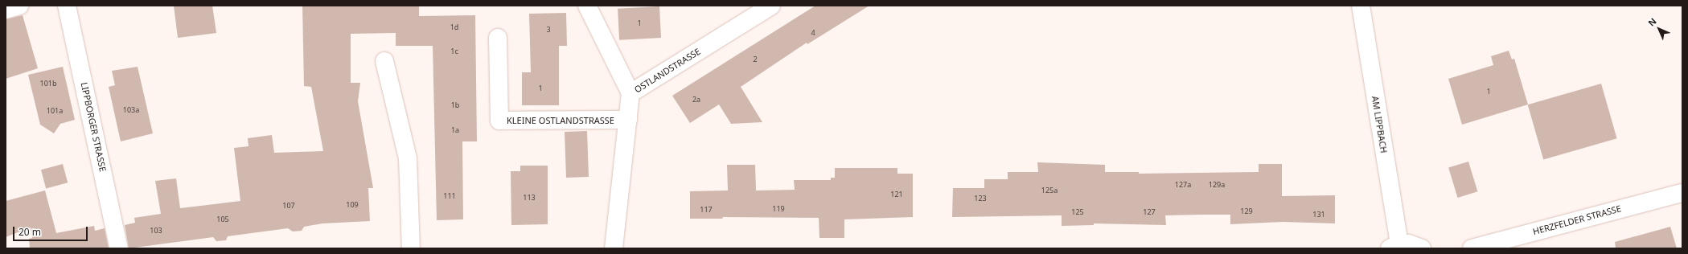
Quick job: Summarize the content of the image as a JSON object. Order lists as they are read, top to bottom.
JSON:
{
  "streets": {
    "street": [
      "OSTLANDSTRASSE",
      "KLEINE OSTLANDSTRASSE",
      "AM LIPPBACH",
      "LIPPBORGER STRASSE",
      "HERZFELDER STRASSE"
    ]
  },
  "crossings": [
    ["OSTLANDSTRASSE", "KLEINE OSTLANDSTRASSE"]
  ],
  "house_numbers": [
    "1",
    "1d",
    "3",
    "4",
    "1c",
    "2",
    "101b",
    "1",
    "1",
    "2a",
    "1b",
    "103a",
    "101a",
    "1a",
    "127a",
    "129a",
    "125a",
    "121",
    "111",
    "113",
    "123",
    "109",
    "107",
    "119",
    "117",
    "129",
    "125",
    "127",
    "131",
    "105",
    "103"
  ],
  "scale_bar": "20 m",
  "north": "top left"
}
